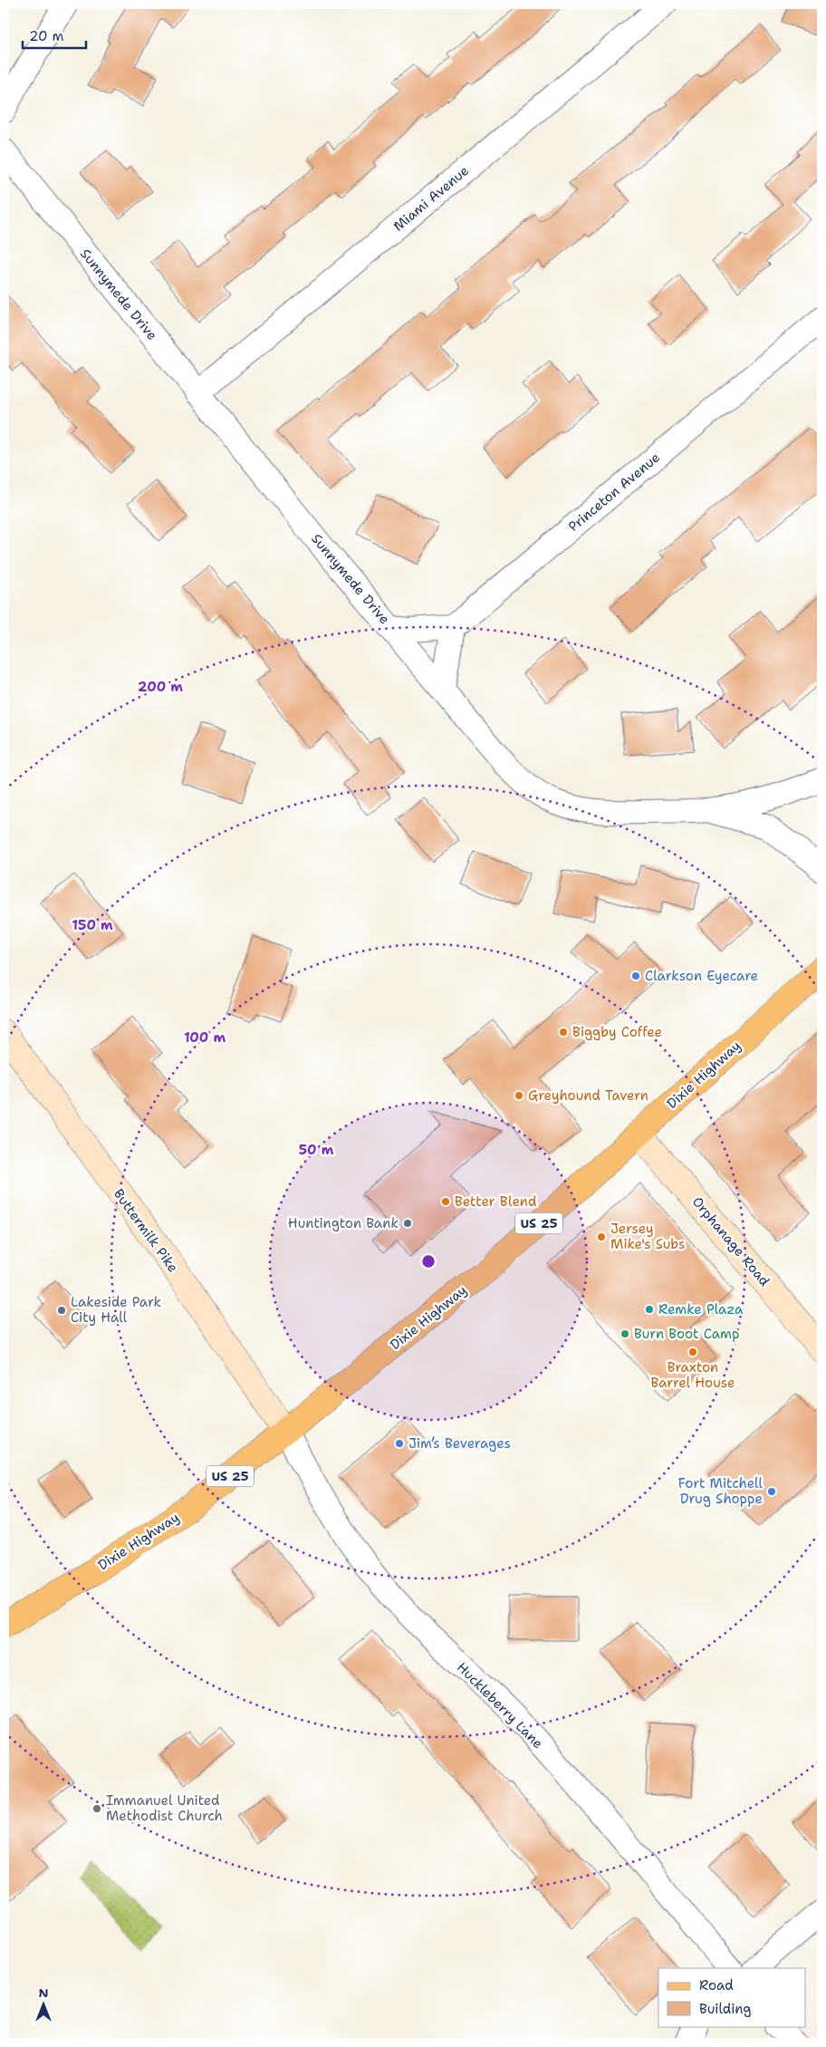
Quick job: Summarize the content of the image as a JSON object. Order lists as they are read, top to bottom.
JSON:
{
  "streets": {
    "main road": [
      "Dixie Highway",
      "US 25",
      "Buttermilk Pike",
      "Orphanage Road"
    ],
    "street": [
      "Miami Avenue",
      "Sunnymede Drive",
      "Princeton Avenue",
      "Huckleberry Lane"
    ]
  },
  "crossings": [
    ["Miami Avenue", "Sunnymede Drive"],
    ["Dixie Highway", "Buttermilk Pike"],
    ["Dixie Highway", "Orphanage Road"],
    ["Dixie Highway", "Huckleberry Lane"],
    ["Buttermilk Pike", "Huckleberry Lane"]
  ],
  "places": [
    "Clarkson Eyecare",
    "Biggby Coffee",
    "Greyhound Tavern",
    "Better Blend",
    "Huntington Bank",
    "Jersey Mike's Subs",
    "Remke Plaza",
    "Lakeside Park City Hall",
    "Burn Boot Camp",
    "Braxton Barrel House",
    "Jim’s Beverages",
    "Fort Mitchell Drug Shoppe",
    "Immanuel United Methodist Church"
  ],
  "legend": ["Road", "Building"],
  "scale_bar": "20 m",
  "north": "top",
  "rings": [
    "200 m",
    "150 m",
    "100 m",
    "50 m"
  ]
}
